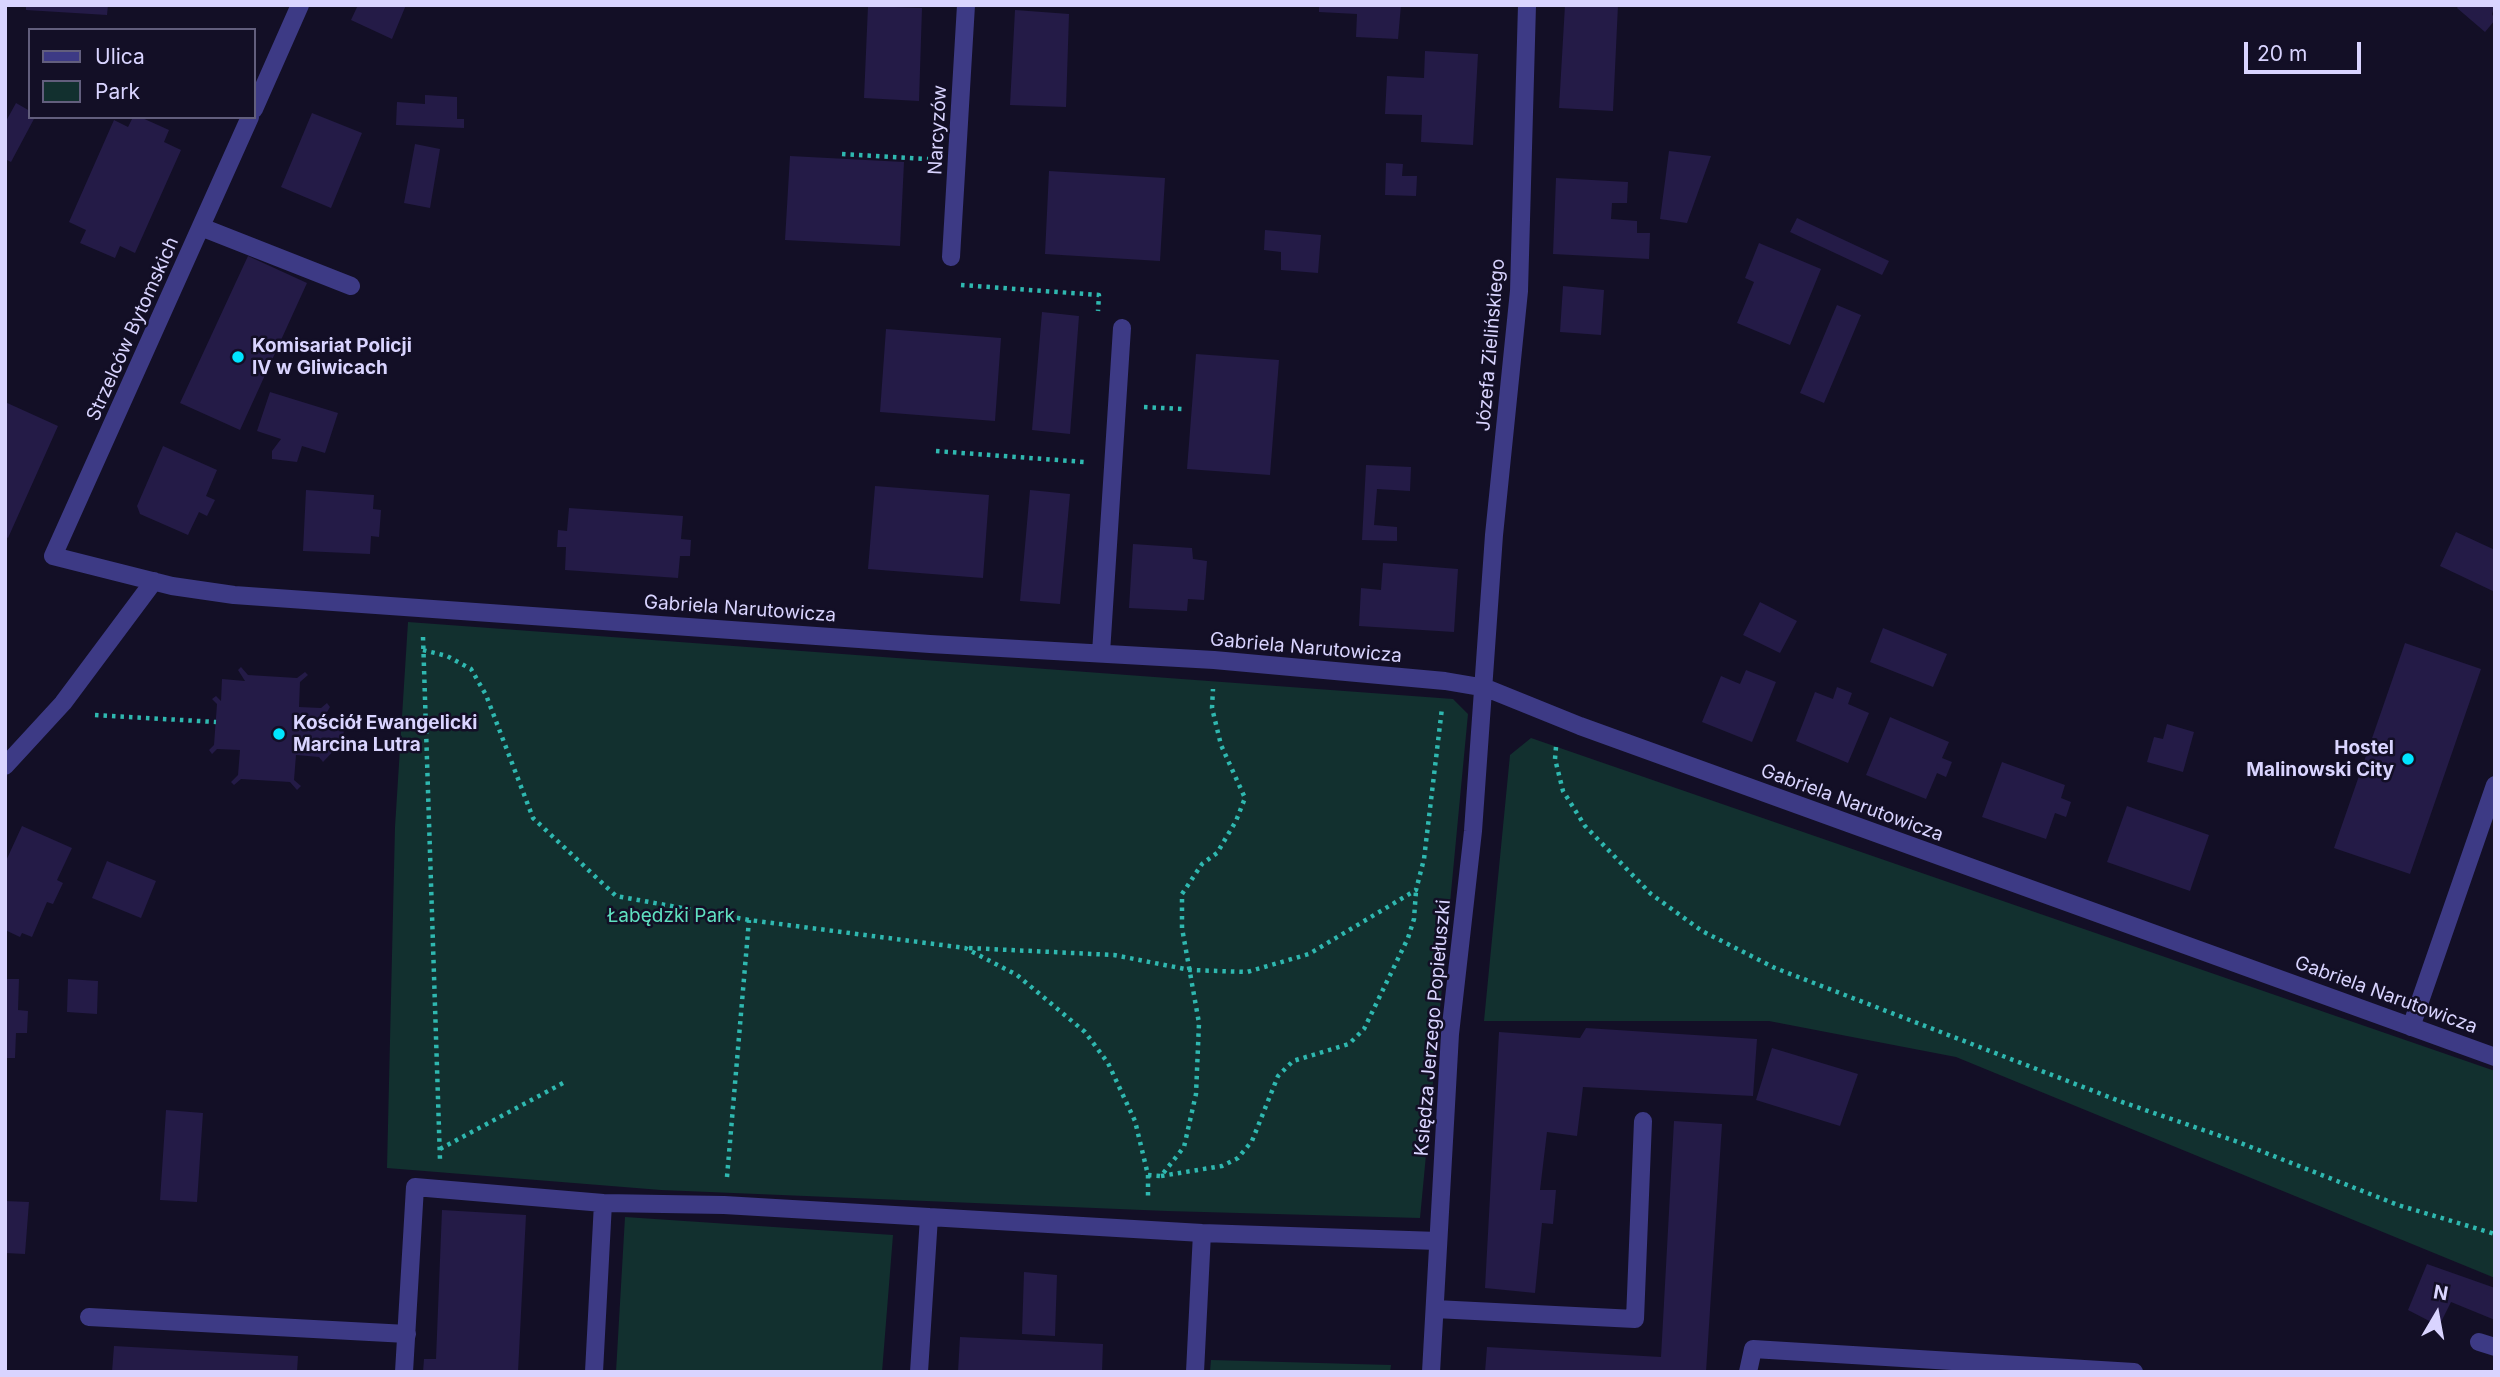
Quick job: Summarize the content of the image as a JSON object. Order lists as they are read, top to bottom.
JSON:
{
  "streets": {
    "street": [
      "Narcyzów",
      "Strzelców Bytomskich",
      "Józefa Zielińskiego",
      "Gabriela Narutowicza",
      "Księdza Jerzego Popiełuszki"
    ]
  },
  "crossings": [
    ["Strzelców Bytomskich", "Gabriela Narutowicza"],
    ["Józefa Zielińskiego", "Gabriela Narutowicza"],
    ["Józefa Zielińskiego", "Księdza Jerzego Popiełuszki"],
    ["Gabriela Narutowicza", "Księdza Jerzego Popiełuszki"]
  ],
  "parks": ["Łabędzki Park"],
  "places": ["Komisariat Policji IV w Gliwicach", "Kościół Ewangelicki Marcina Lutra", "Hostel Malinowski City"],
  "legend": ["Ulica", "Park"],
  "scale_bar": "20 m",
  "north": "top"
}
